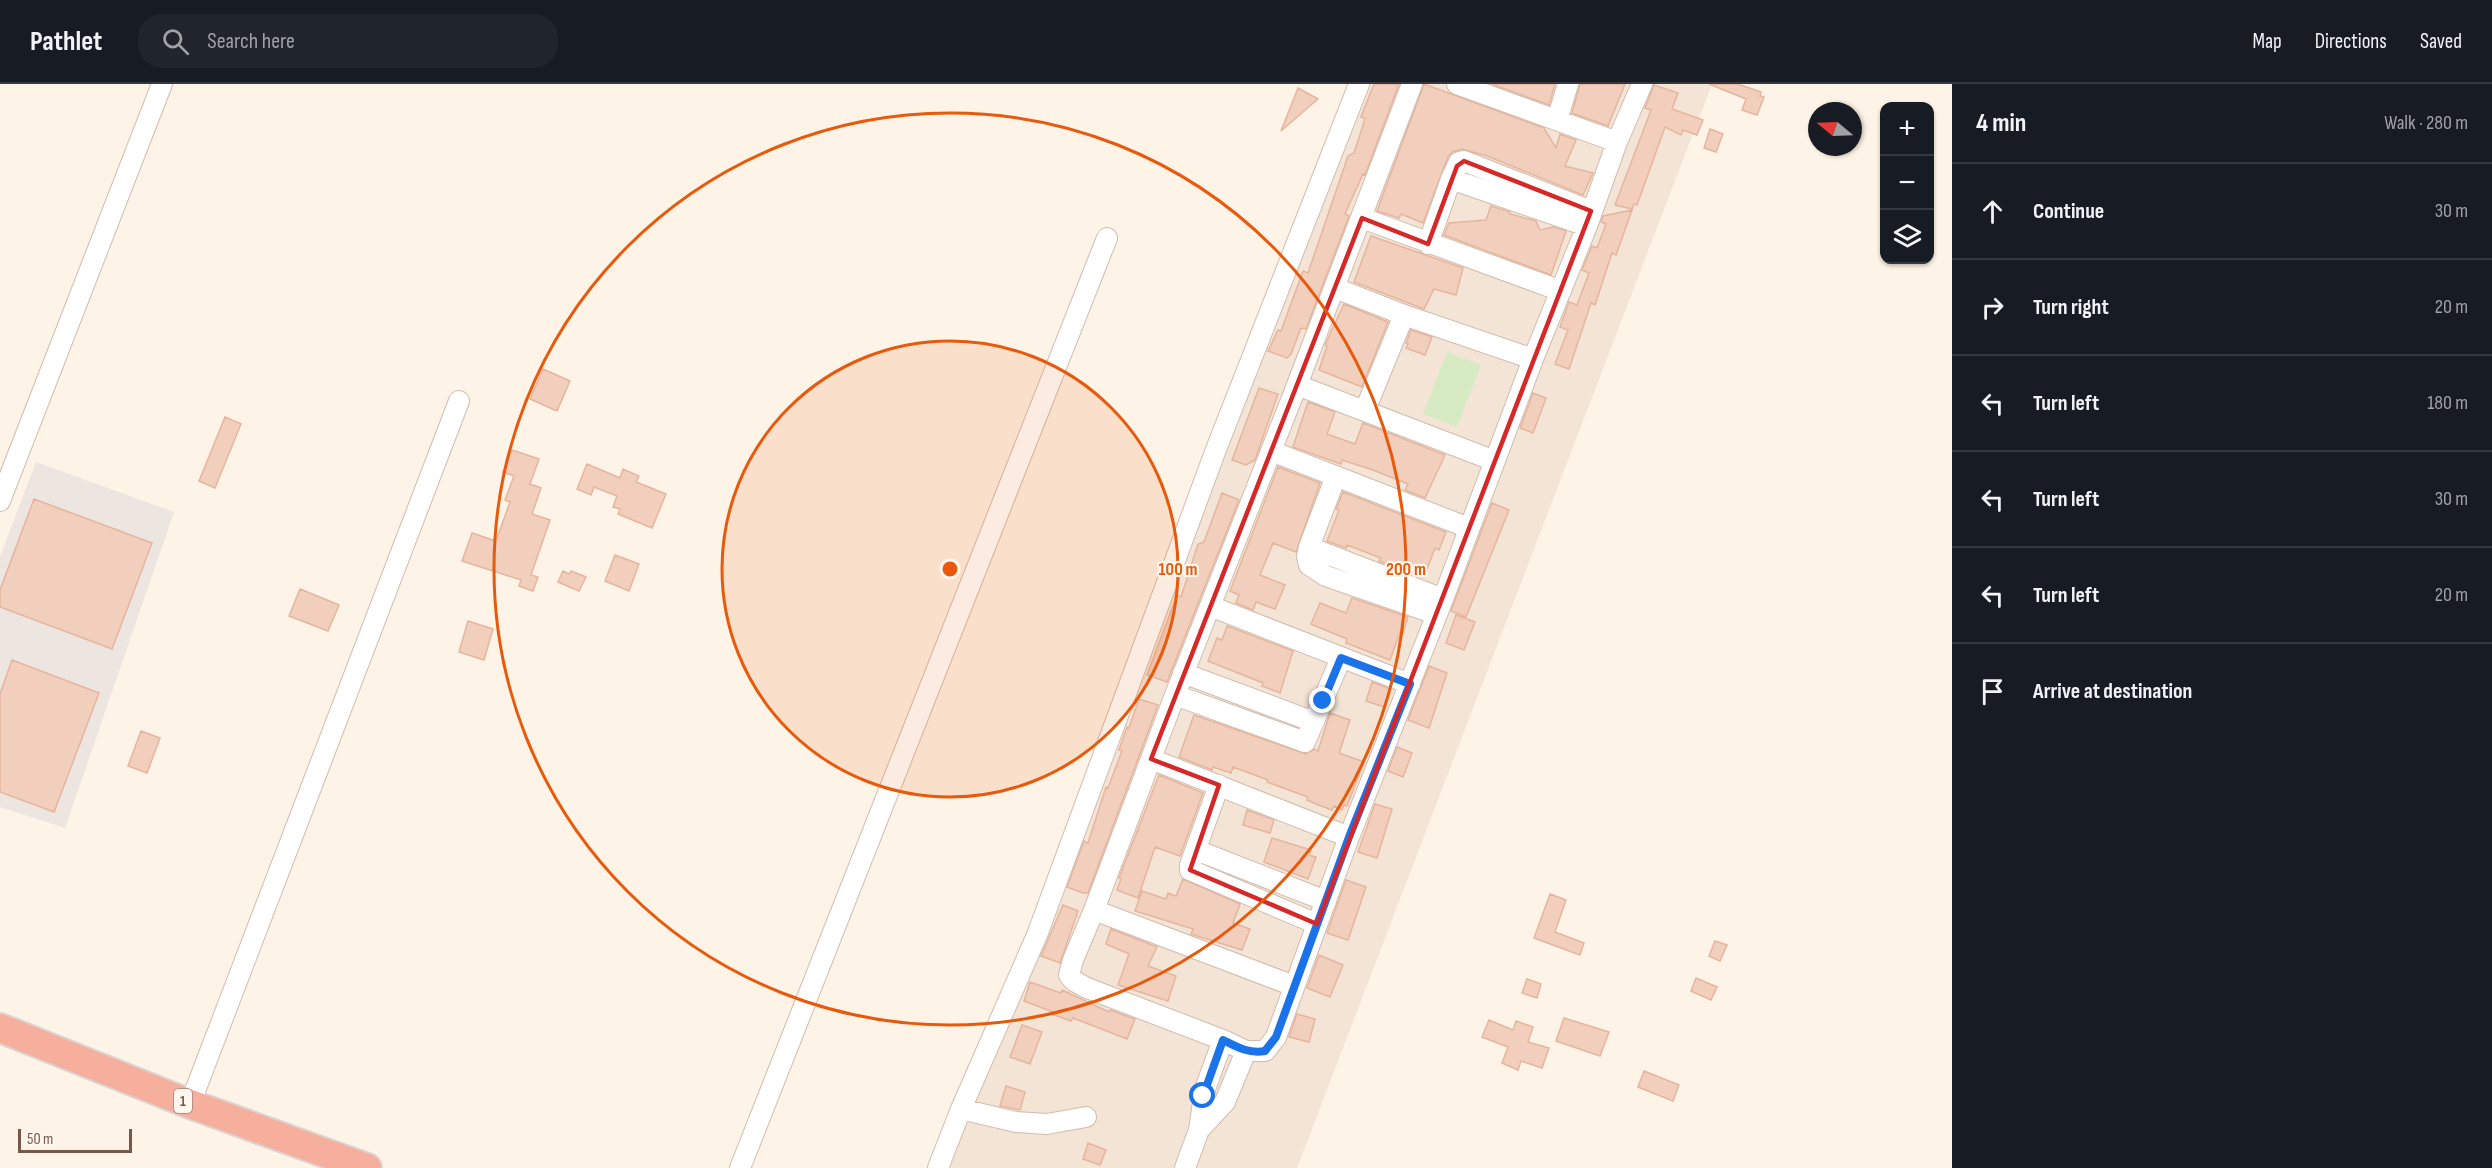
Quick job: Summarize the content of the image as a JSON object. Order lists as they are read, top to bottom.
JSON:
{
  "streets": {
    "highway": ["1"]
  },
  "scale_bar": "50 m",
  "north": "left",
  "page": {
    "header": "Pathlet",
    "search": "Search here",
    "nav": ["Map", "Directions", "Saved"],
    "heading": ["4 min", "Walk · 280 m"],
    "map_buttons": ["+", "−"],
    "list": [
      ["Continue", "30 m"],
      ["Turn right", "20 m"],
      ["Turn left", "180 m"],
      ["Turn left", "30 m"],
      ["Turn left", "20 m"],
      "Arrive at destination"
    ],
    "scale": "50 m"
  },
  "rings": ["100 m", "200 m"]
}
